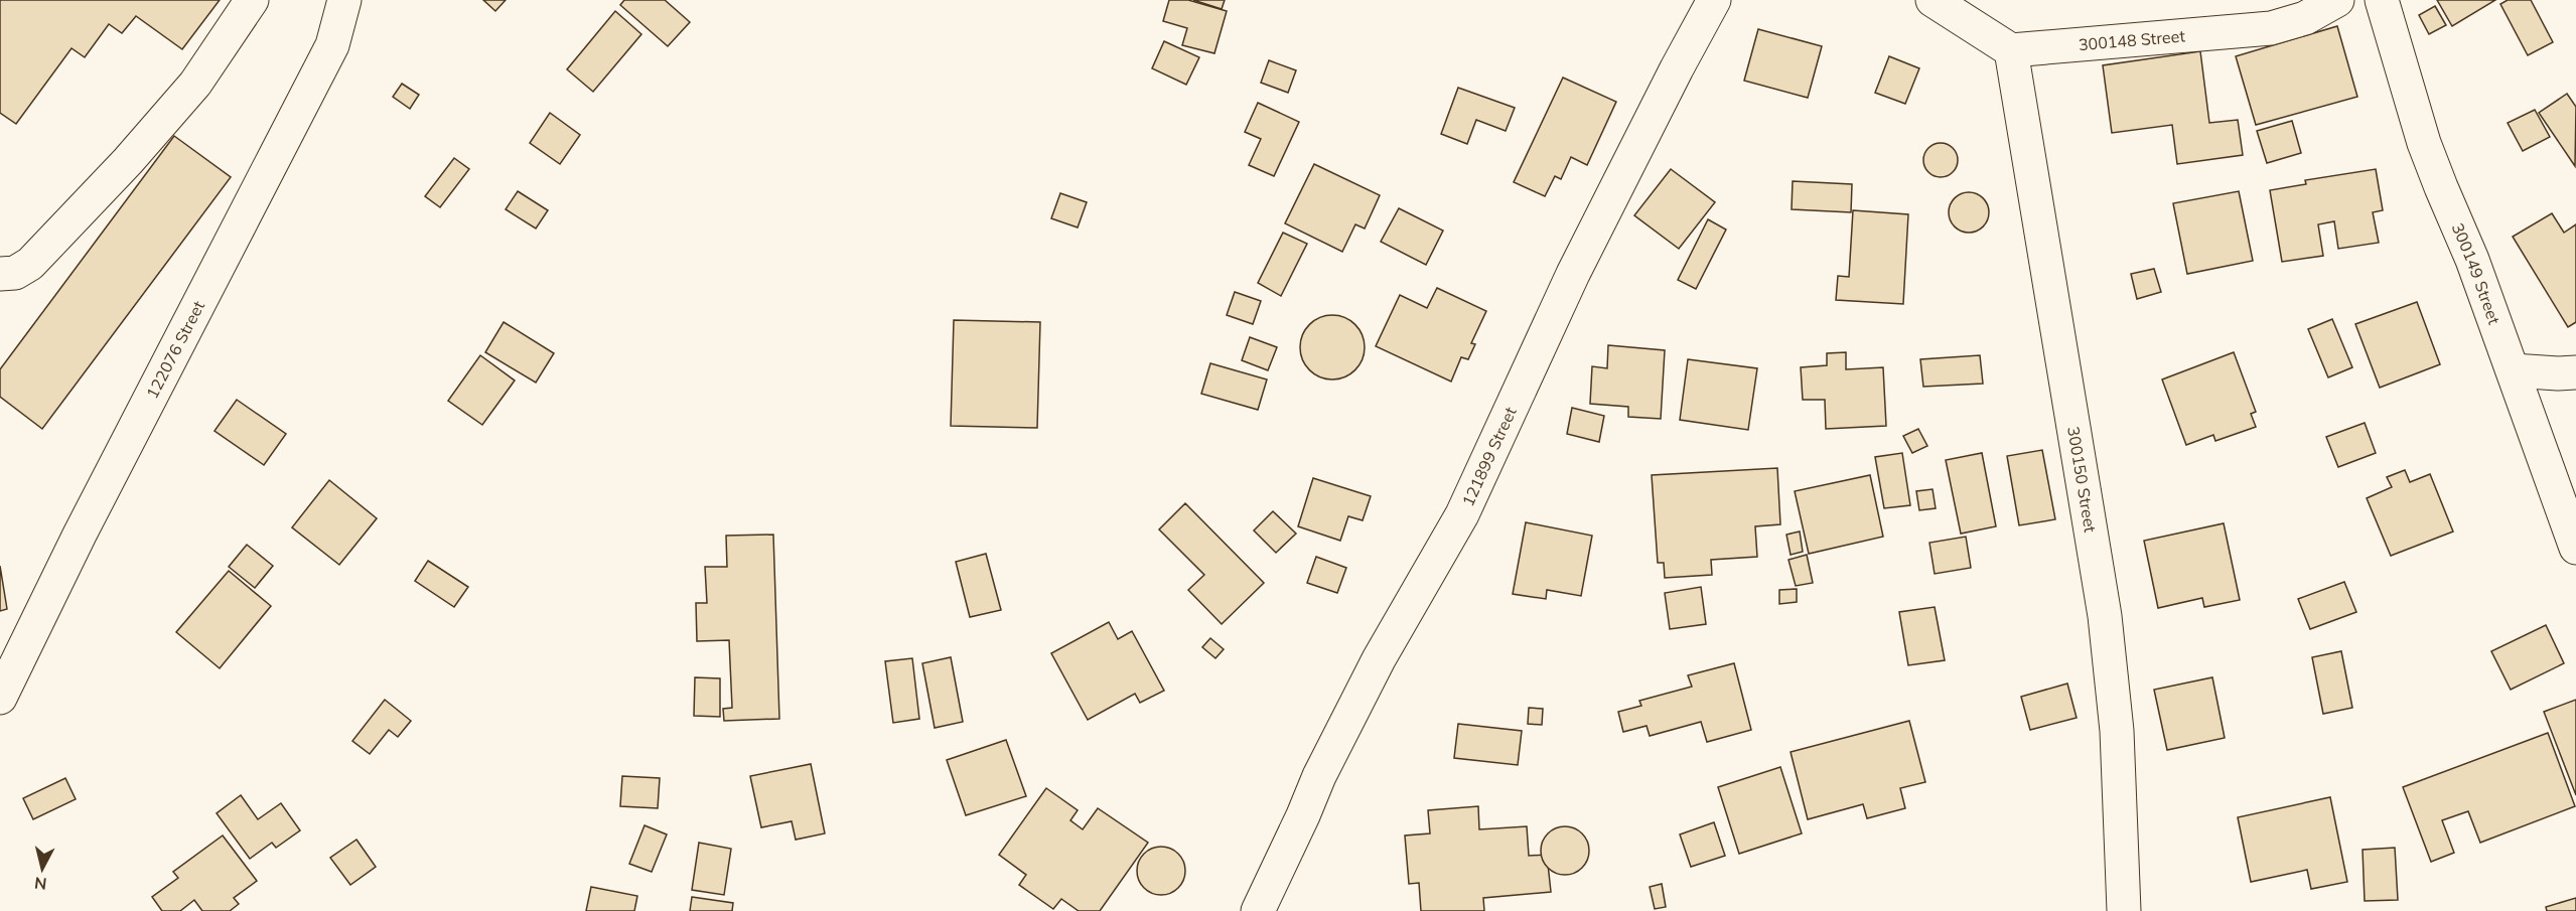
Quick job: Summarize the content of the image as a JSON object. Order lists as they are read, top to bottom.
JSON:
{
  "streets": {
    "street": [
      "300148 Street",
      "300149 Street",
      "122076 Street",
      "121899 Street",
      "300150 Street"
    ]
  },
  "crossings": [
    ["300148 Street", "300150 Street"]
  ],
  "north": "bottom"
}
